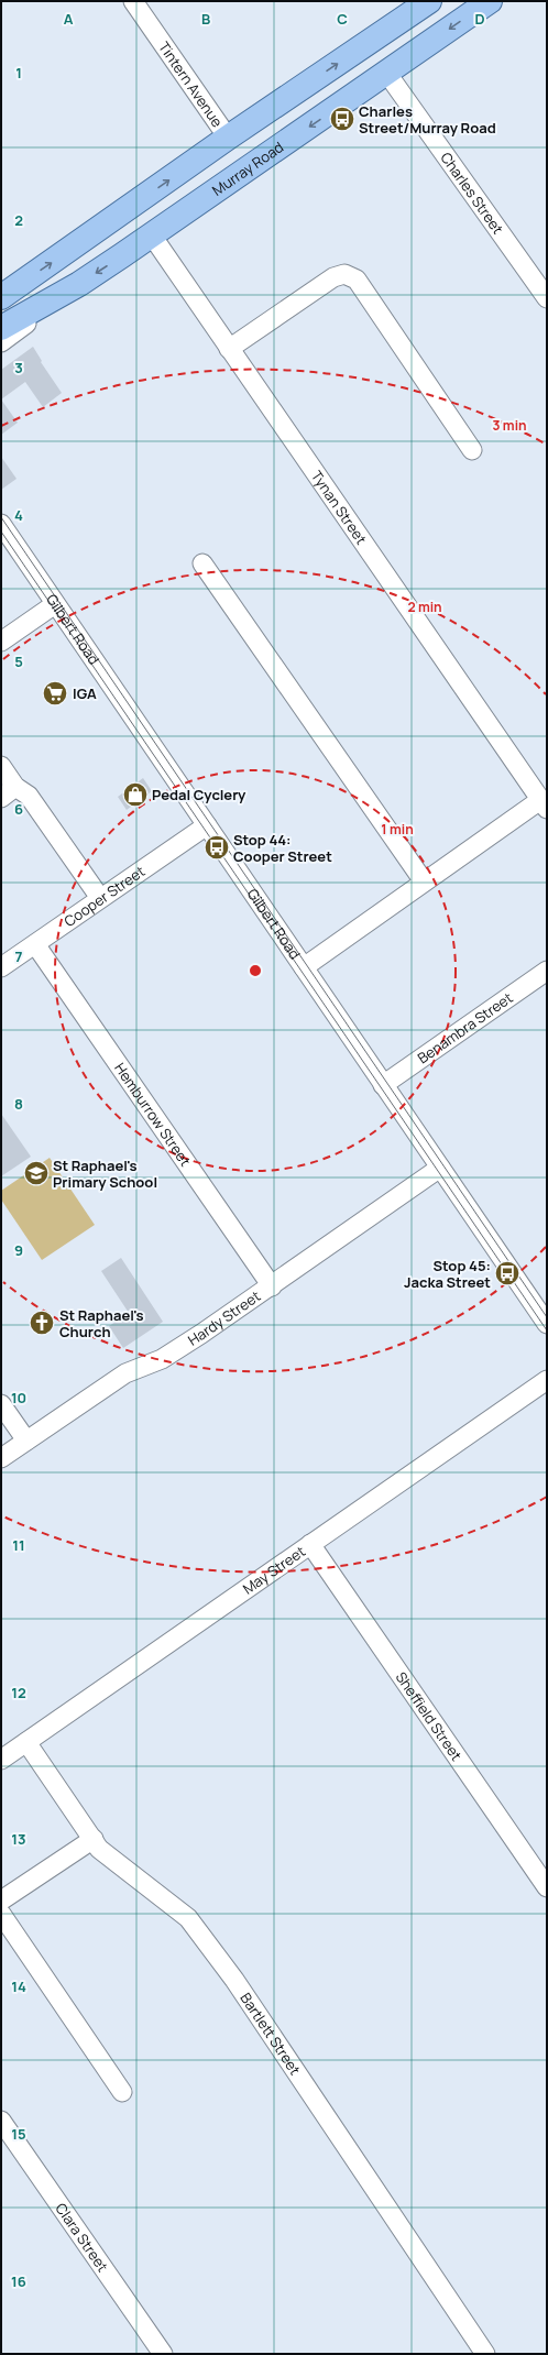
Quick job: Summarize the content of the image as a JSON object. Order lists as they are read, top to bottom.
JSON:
{
  "streets": {
    "main road": [
      "Tintern Avenue",
      "Murray Road",
      "Charles Street",
      "Tynan Street"
    ],
    "street": [
      "Gilbert Road",
      "Cooper Street",
      "Benambra Street",
      "Hemburrow Street",
      "Hardy Street",
      "May Street",
      "Sheffield Street",
      "Bartlett Street",
      "Clara Street"
    ]
  },
  "crossings": [
    ["Tintern Avenue", "Murray Road"],
    ["Murray Road", "Charles Street"],
    ["Murray Road", "Tynan Street"],
    ["Gilbert Road", "Cooper Street"],
    ["Gilbert Road", "Benambra Street"],
    ["Gilbert Road", "Hardy Street"],
    ["Cooper Street", "Hemburrow Street"],
    ["Hemburrow Street", "Hardy Street"],
    ["May Street", "Sheffield Street"],
    ["May Street", "Bartlett Street"]
  ],
  "places": {
    "bus stop": ["Charles Street/Murray Road", "Stop 44: Cooper Street", "Stop 45: Jacka Street"],
    "supermarket": ["IGA"],
    "shop": ["Pedal Cyclery"],
    "school or university": ["St Raphael's Primary School"],
    "church": ["St Raphael's Church"]
  },
  "grid": {
    "columns": [
      "A",
      "B",
      "C",
      "D"
    ],
    "rows": [
      "1",
      "2",
      "3",
      "4",
      "5",
      "6",
      "7",
      "8",
      "9",
      "10",
      "11",
      "12",
      "13",
      "14",
      "15",
      "16"
    ]
  },
  "rings": ["3 min", "2 min", "1 min"]
}
